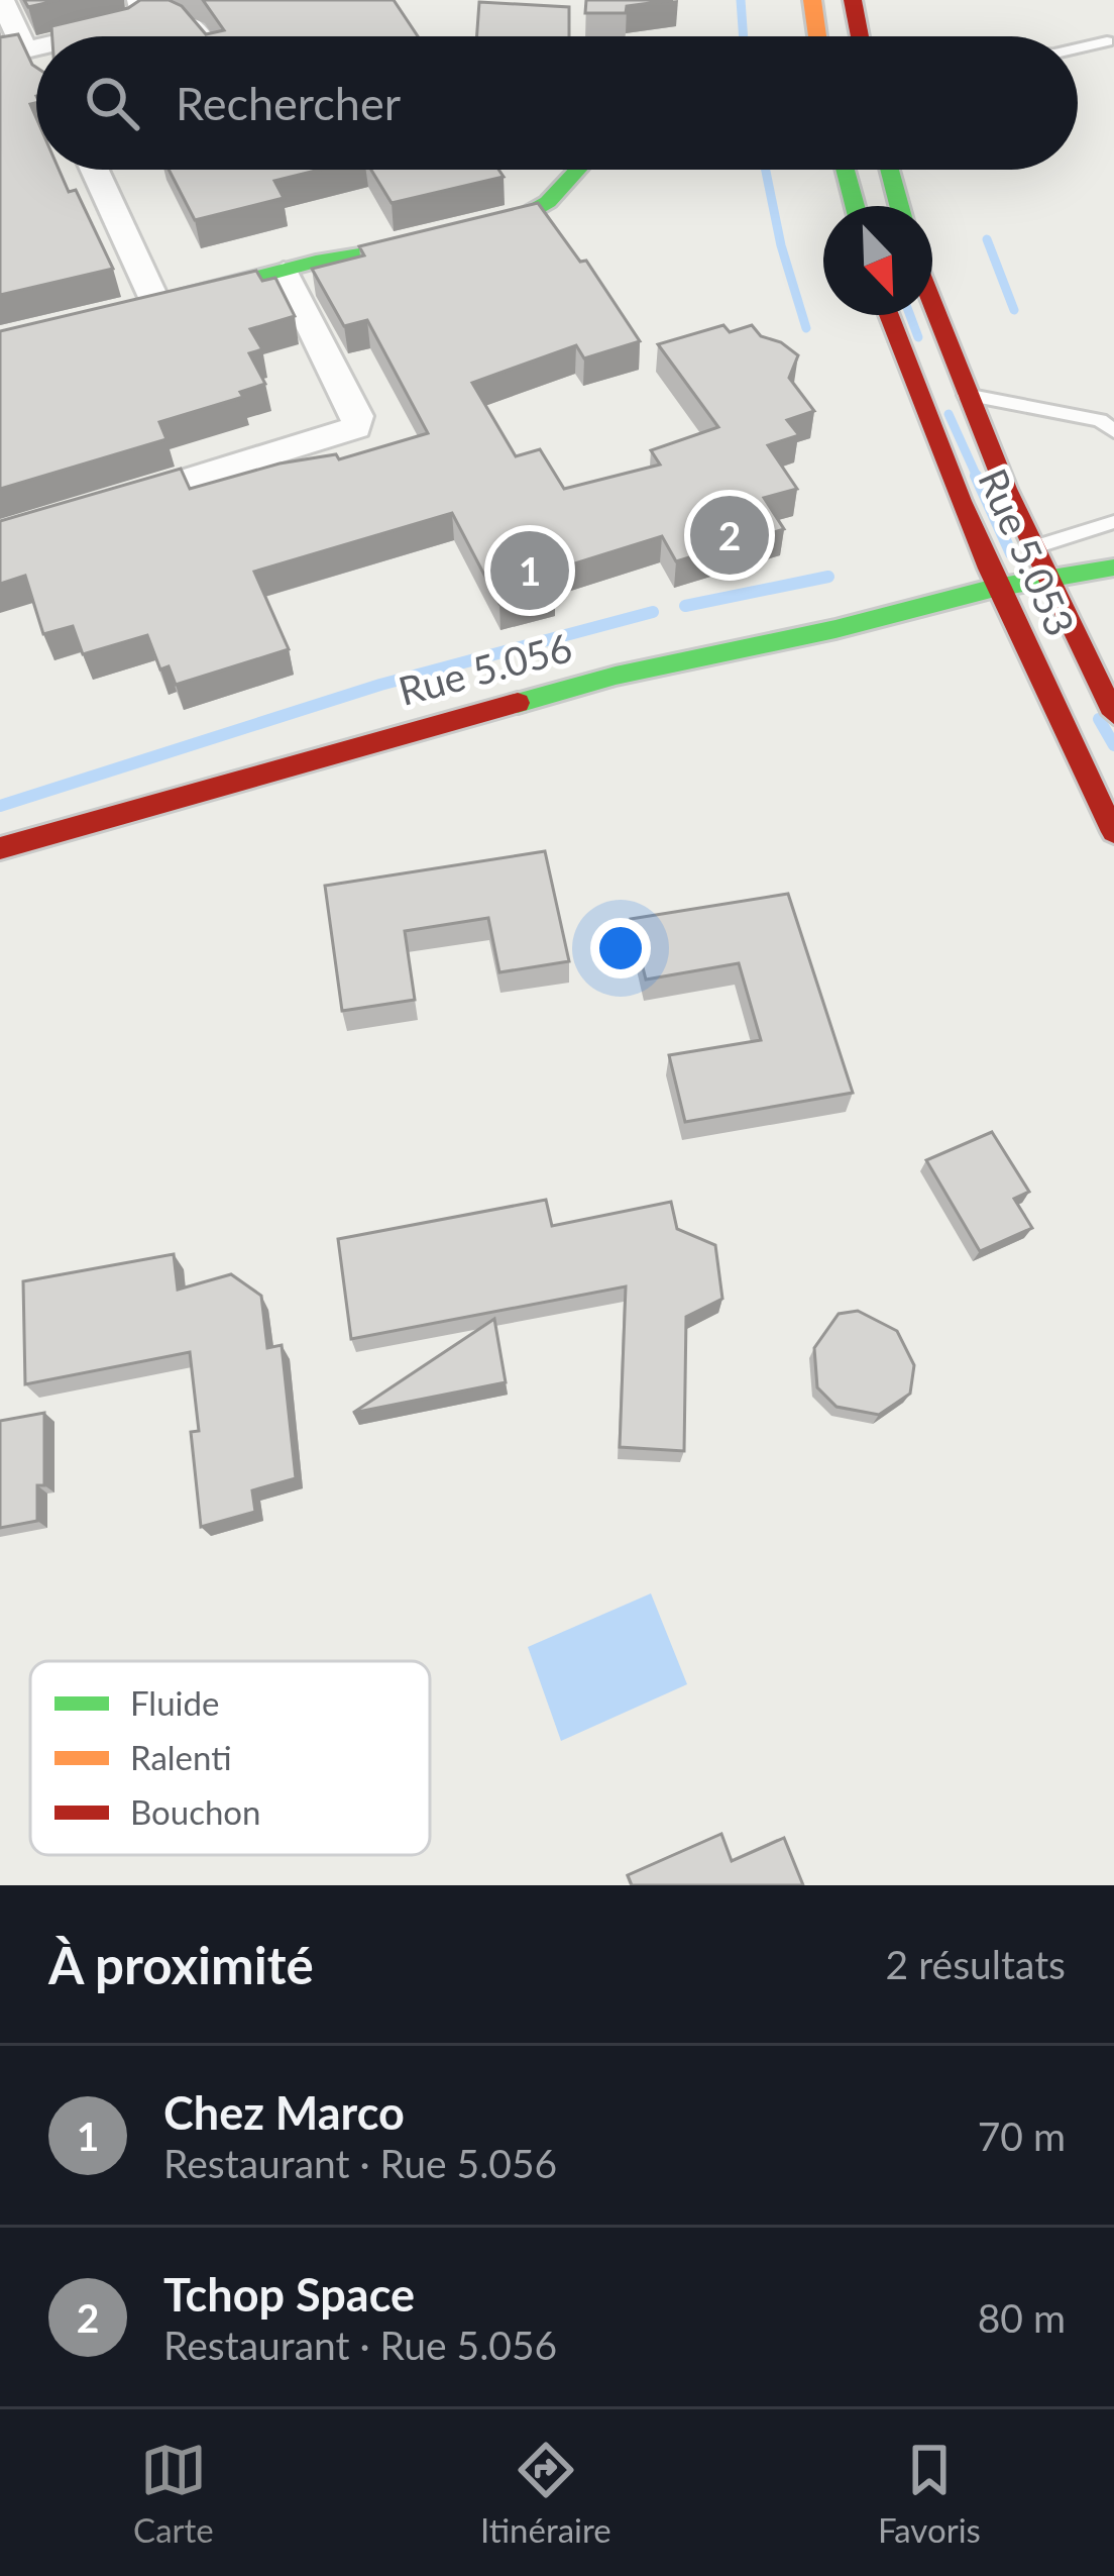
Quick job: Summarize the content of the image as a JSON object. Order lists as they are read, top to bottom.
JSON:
{
  "streets": {
    "main road": ["Rue 5.053", "Rue 5.056"]
  },
  "crossings": [
    ["Rue 5.053", "Rue 5.056"]
  ],
  "legend": ["Fluide", "Ralenti", "Bouchon"],
  "north": "bottom right",
  "page": {
    "search": "Rechercher",
    "pins": ["2", "1"],
    "heading": ["À proximité", "2 résultats"],
    "list": [
      {
        "mark": "1",
        "name": "Chez Marco",
        "note": "Restaurant · Rue 5.056",
        "value": "70 m"
      },
      {
        "mark": "2",
        "name": "Tchop Space",
        "note": "Restaurant · Rue 5.056",
        "value": "80 m"
      }
    ],
    "nav": ["Carte", "Itinéraire", "Favoris"]
  }
}
